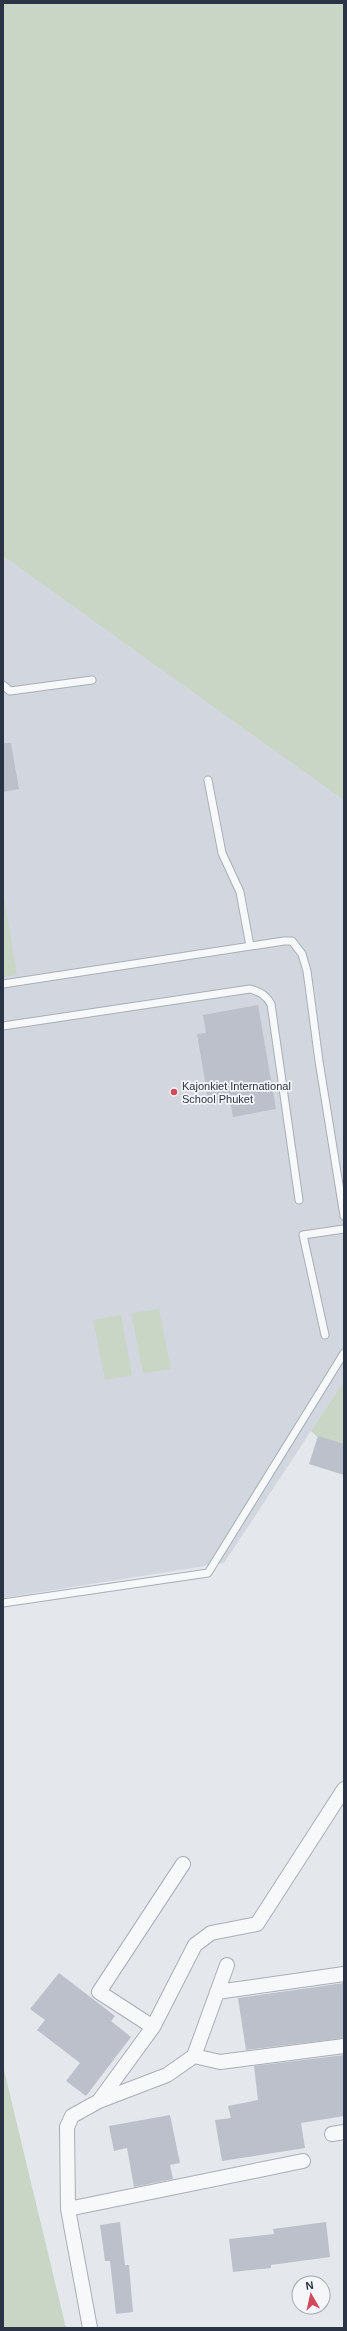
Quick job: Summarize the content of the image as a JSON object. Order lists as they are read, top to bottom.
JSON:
{
  "places": ["Kajonkiet International School Phuket"],
  "north": "top"
}
